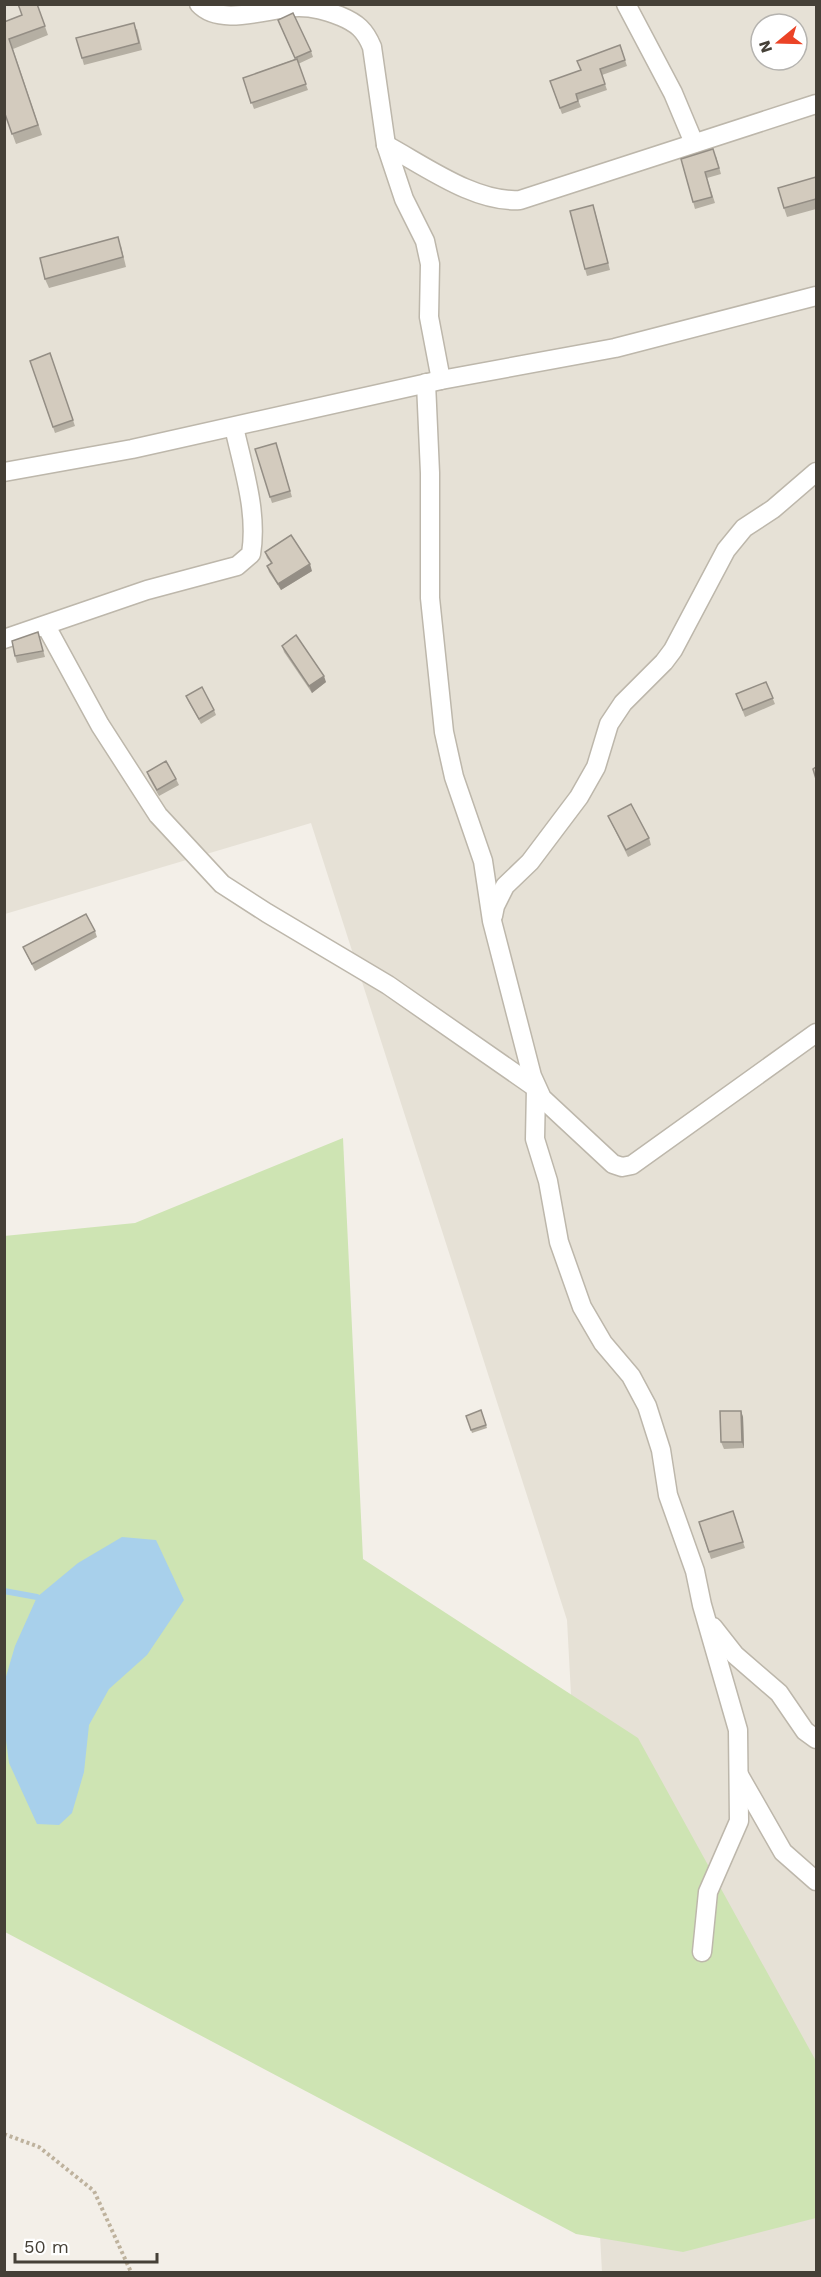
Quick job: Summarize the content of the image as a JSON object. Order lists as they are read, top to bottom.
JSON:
{
  "scale_bar": "50 m",
  "north": "left"
}
